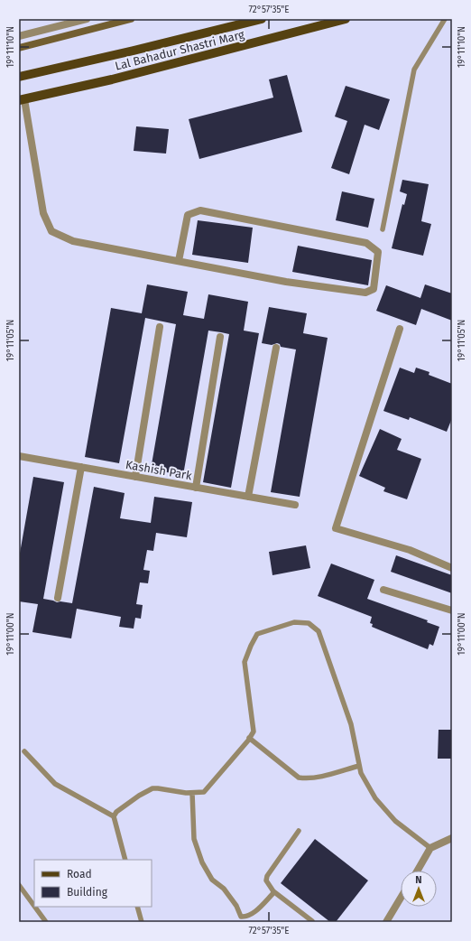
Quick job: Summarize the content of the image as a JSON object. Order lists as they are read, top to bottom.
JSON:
{
  "streets": {
    "main road": ["Lal Bahadur Shastri Marg"],
    "street": ["Kashish Park"]
  },
  "legend": ["Road", "Building"],
  "north": "top",
  "coordinates": [
    "72°57'35\"E",
    "19°11'10\"N",
    "19°11'05\"N",
    "19°11'00\"N"
  ]
}
